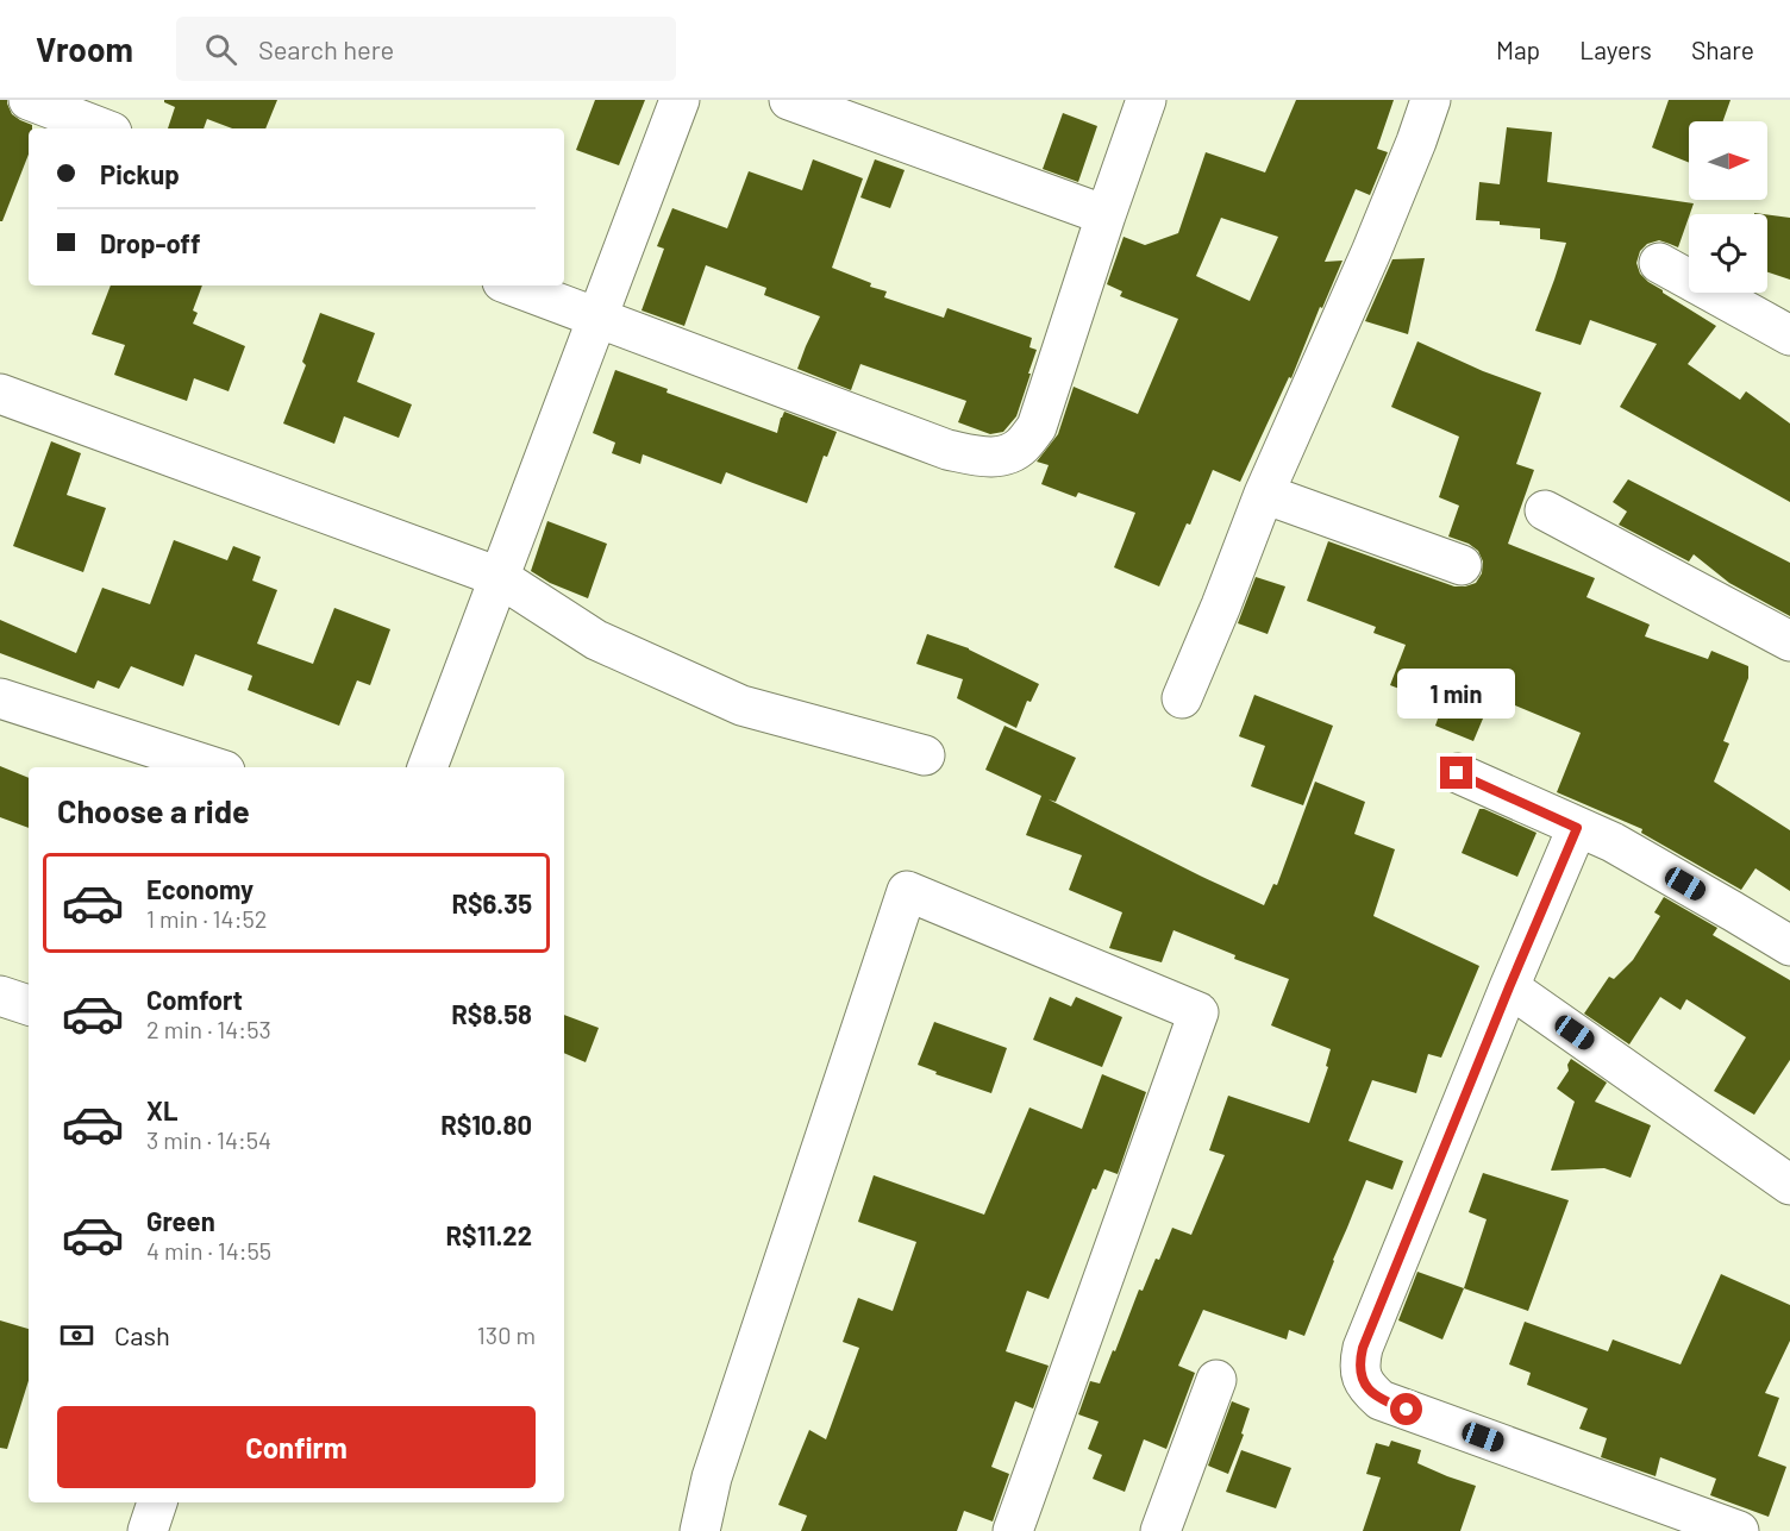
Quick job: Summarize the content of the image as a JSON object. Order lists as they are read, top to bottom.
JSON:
{
  "north": "right",
  "page": {
    "header": "Vroom",
    "search": "Search here",
    "nav": ["Map", "Layers", "Share"],
    "banner": ["Pickup", "Drop-off"],
    "bubble": "1 min",
    "heading": "Choose a ride",
    "list": [
      {
        "name": "Economy",
        "note": "1 min · 14:52",
        "value": "R$6.35"
      },
      {
        "name": "Comfort",
        "note": "2 min · 14:53",
        "value": "R$8.58"
      },
      {
        "name": "XL",
        "note": "3 min · 14:54",
        "value": "R$10.80"
      },
      {
        "name": "Green",
        "note": "4 min · 14:55",
        "value": "R$11.22"
      }
    ],
    "pay": ["Cash", "130 m"],
    "buttons": "Confirm"
  }
}
